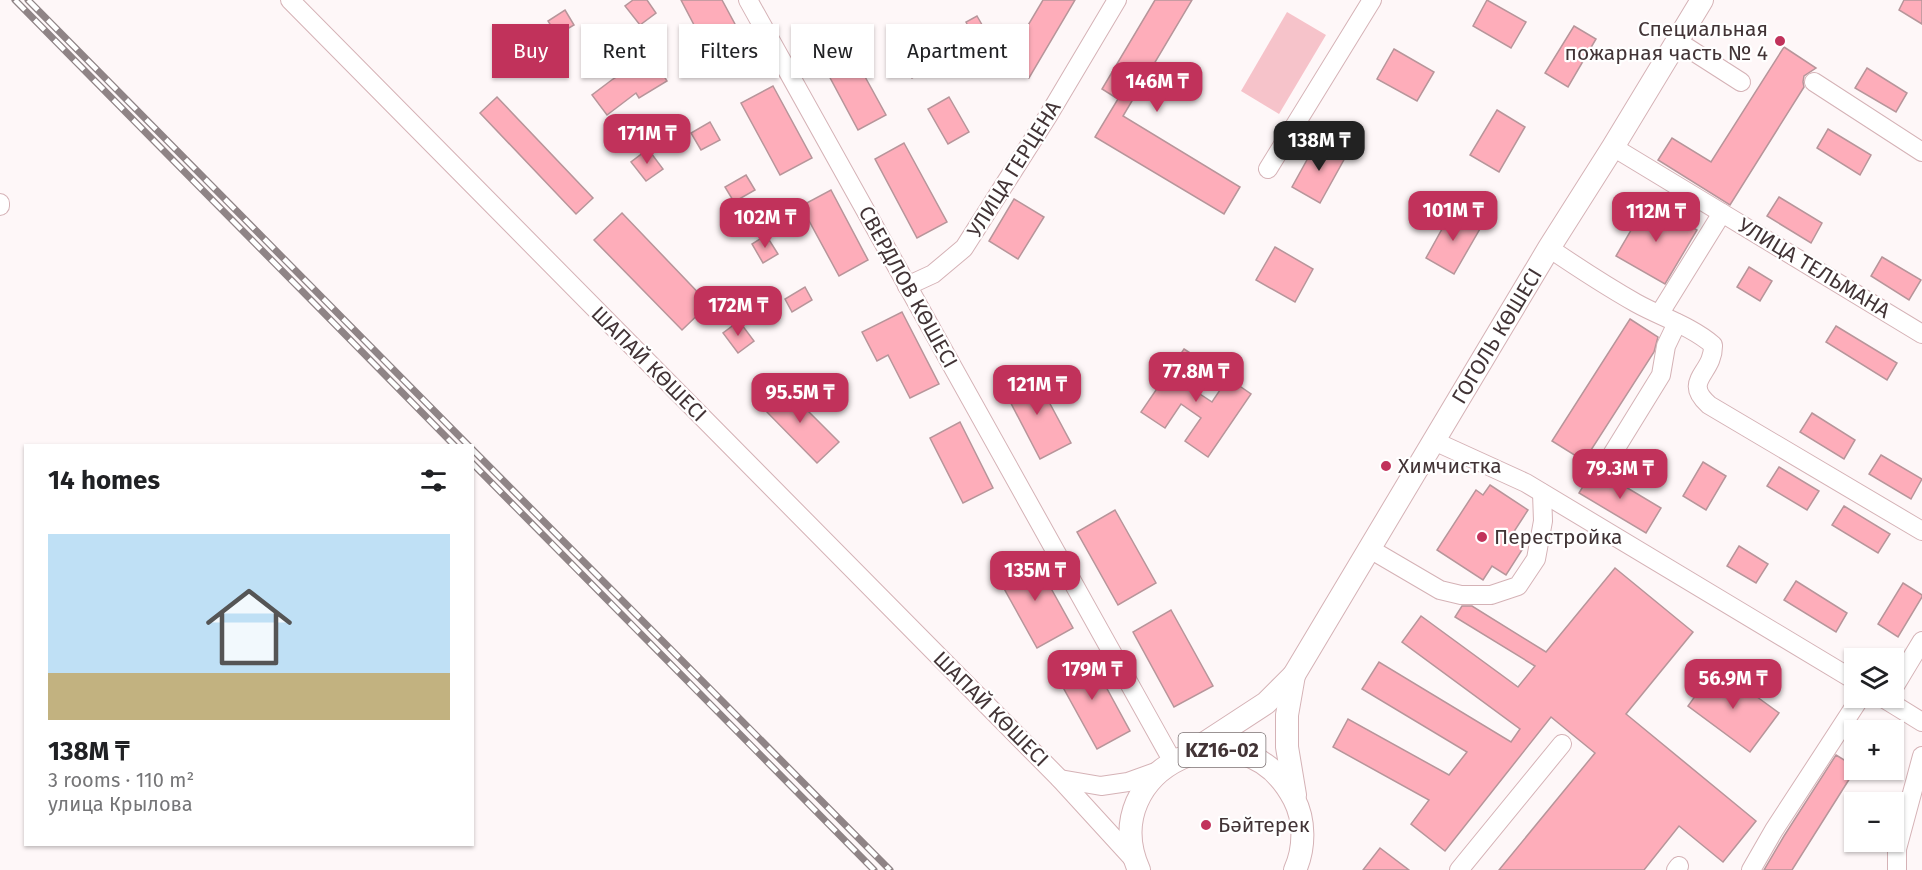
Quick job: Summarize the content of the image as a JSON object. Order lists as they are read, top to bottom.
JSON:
{
  "streets": {
    "main road": ["ГОГОЛЬ КӨШЕСІ", "KZ16-02"],
    "street": [
      "УЛИЦА ГЕРЦЕНА",
      "УЛИЦА ТЕЛЬМАНА",
      "СВЕРДЛОВ КӨШЕСІ",
      "ШАПАЙ КӨШЕСІ"
    ]
  },
  "crossings": [
    ["УЛИЦА ГЕРЦЕНА", "СВЕРДЛОВ КӨШЕСІ"],
    ["УЛИЦА ТЕЛЬМАНА", "ГОГОЛЬ КӨШЕСІ"],
    ["СВЕРДЛОВ КӨШЕСІ", "KZ16-02"],
    ["ШАПАЙ КӨШЕСІ", "KZ16-02"]
  ],
  "places": [
    "Специальная пожарная часть № 4",
    "Химчистка",
    "Перестройка",
    "Бәйтерек"
  ],
  "page": {
    "chip": [
      "Buy",
      "Rent",
      "Filters",
      "New",
      "Apartment"
    ],
    "price": [
      "146M ₸",
      "171M ₸",
      "138M ₸",
      "101M ₸",
      "112M ₸",
      "102M ₸",
      "172M ₸",
      "77.8M ₸",
      "121M ₸",
      "95.5M ₸",
      "79.3M ₸",
      "135M ₸",
      "179M ₸",
      "56.9M ₸"
    ],
    "heading": "14 homes",
    "list": [
      {
        "name": "138M ₸",
        "note": "3 rooms · 110 m² · улица Крылова"
      }
    ],
    "map_buttons": ["+", "−"]
  }
}
